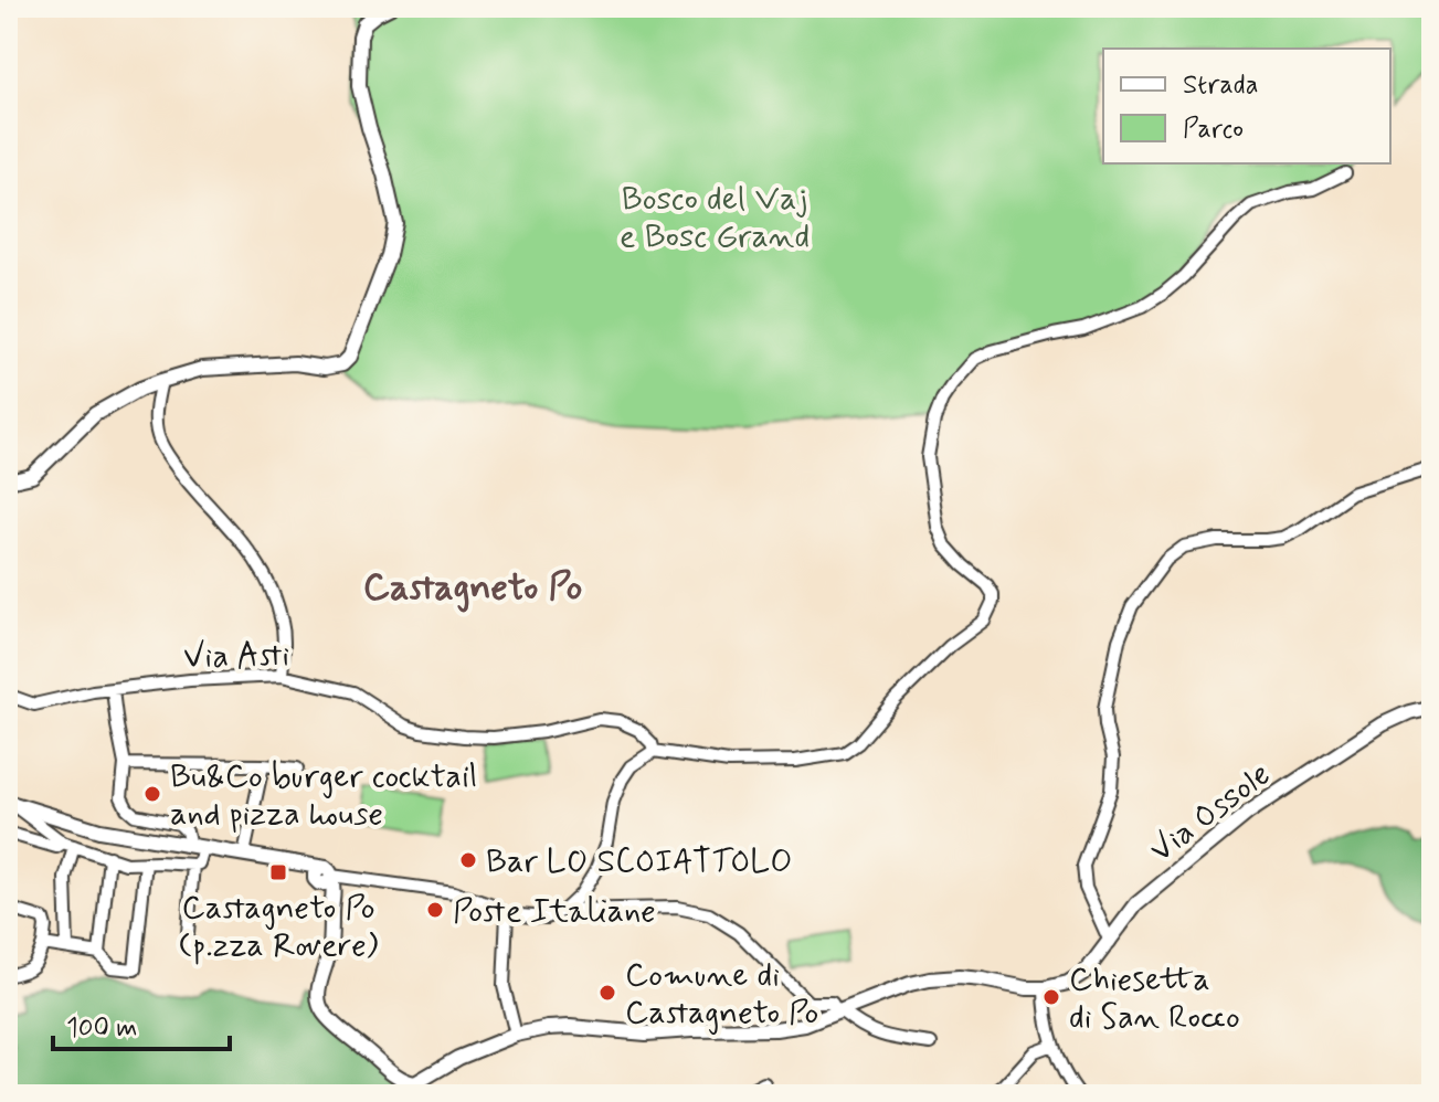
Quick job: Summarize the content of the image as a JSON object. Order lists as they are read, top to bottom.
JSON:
{
  "streets": {
    "street": ["Via Asti", "Via Ossole"]
  },
  "districts": ["Castagneto Po"],
  "parks": ["Bosco del Vaj e Bosc Grand"],
  "places": {
    "other": [
      "Bu&Co burger cocktail and pizza house",
      "Bar LO SCOIATTOLO",
      "Poste Italiane",
      "Comune di Castagneto Po",
      "Chiesetta di San Rocco"
    ],
    "transit": ["Castagneto Po (p.zza Rovere)"]
  },
  "legend": ["Strada", "Parco"],
  "scale_bar": "100 m"
}
